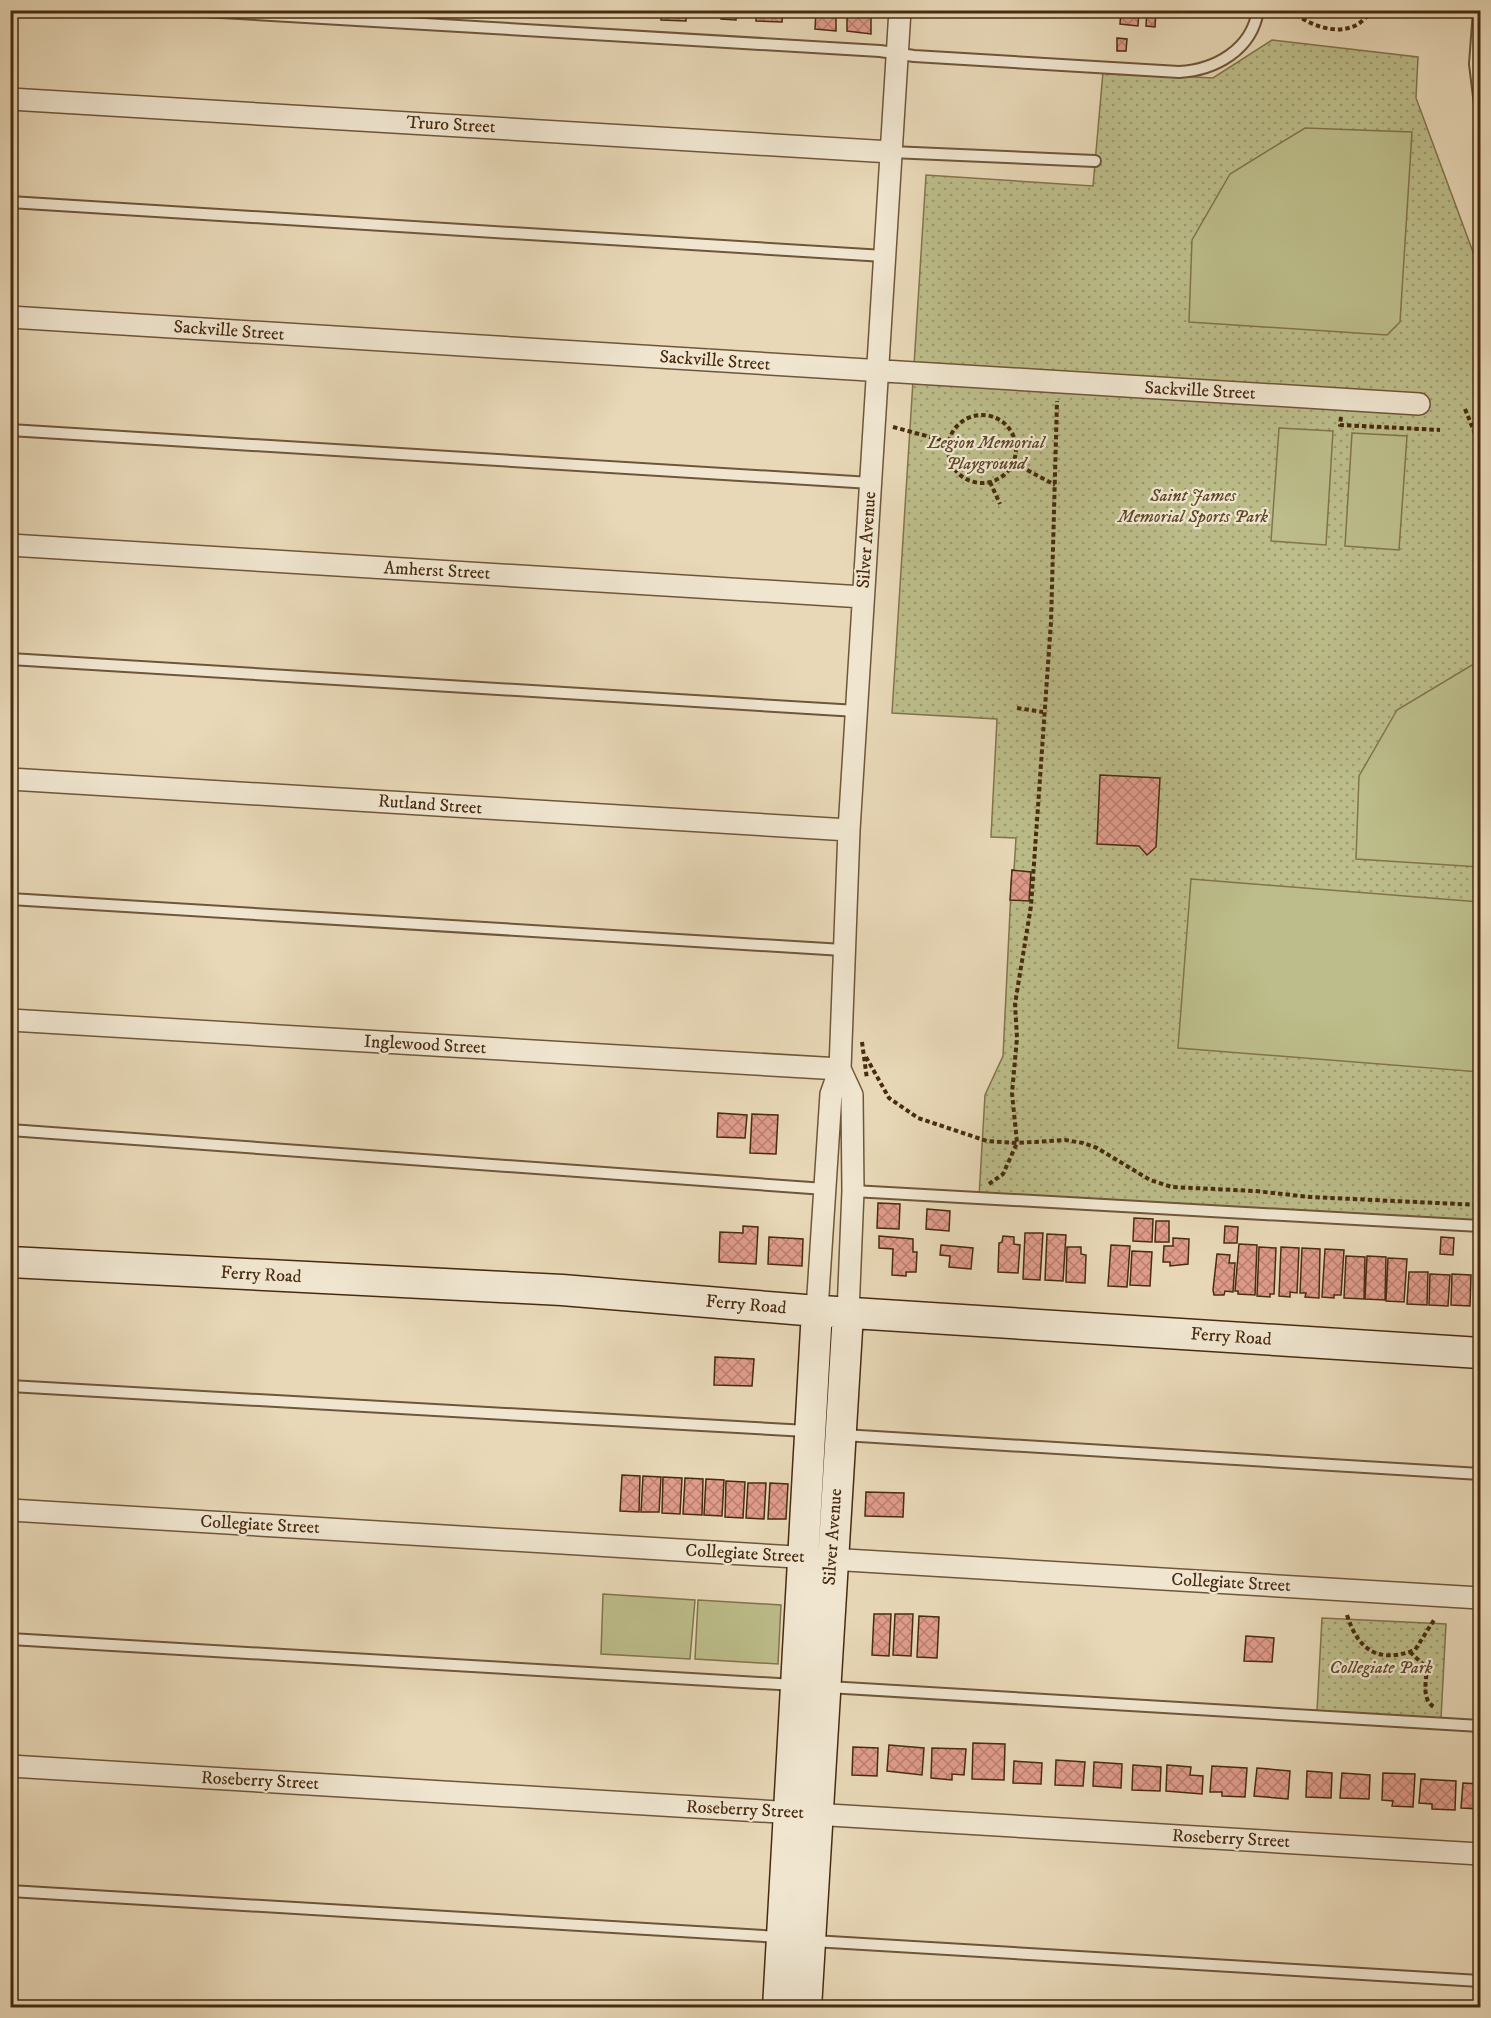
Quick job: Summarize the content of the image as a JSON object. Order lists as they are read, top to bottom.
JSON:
{
  "streets": {
    "main road": ["Silver Avenue", "Ferry Road"],
    "street": [
      "Truro Street",
      "Sackville Street",
      "Amherst Street",
      "Rutland Street",
      "Inglewood Street",
      "Collegiate Street",
      "Roseberry Street"
    ]
  },
  "crossings": [
    ["Truro Street", "Silver Avenue"],
    ["Sackville Street", "Silver Avenue"],
    ["Silver Avenue", "Amherst Street"],
    ["Silver Avenue", "Rutland Street"],
    ["Silver Avenue", "Inglewood Street"],
    ["Silver Avenue", "Ferry Road"],
    ["Silver Avenue", "Collegiate Street"],
    ["Silver Avenue", "Roseberry Street"]
  ],
  "parks": ["Legion Memorial Playground", "Saint James Memorial Sports Park", "Collegiate Park"]
}
